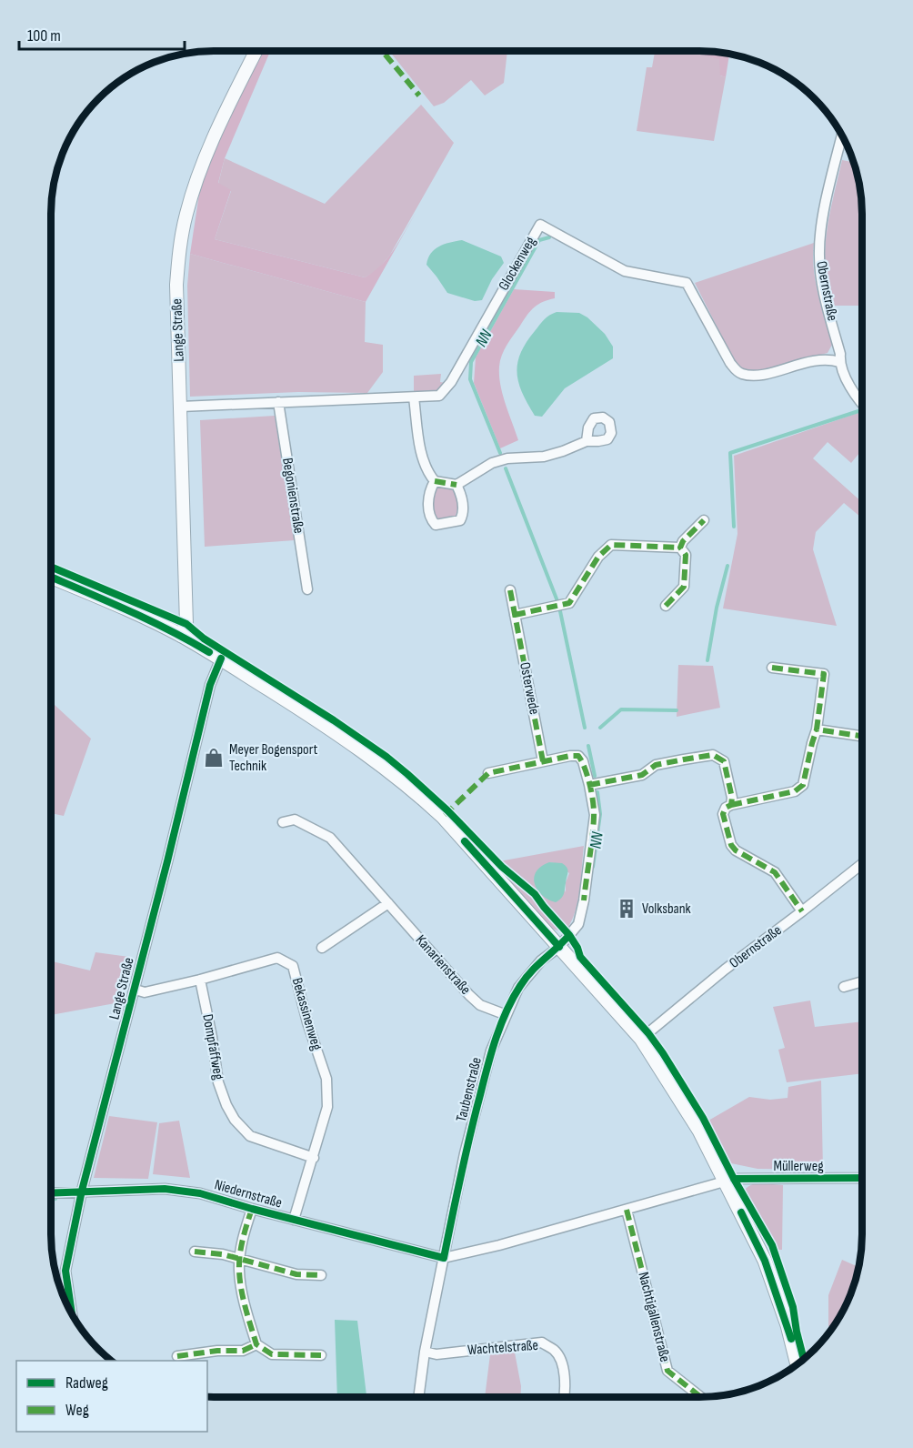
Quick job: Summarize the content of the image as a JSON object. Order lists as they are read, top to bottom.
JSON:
{
  "streets": {
    "street": [
      "Glockenweg",
      "Obernstraße",
      "Lange Straße",
      "Begonienstraße",
      "Osterwede",
      "Kanarienstraße",
      "Bekassinenweg",
      "Dompfaffweg",
      "Taubenstraße",
      "Müllerweg",
      "Niedernstraße",
      "Nachtigallenstraße",
      "Wachtelstraße"
    ]
  },
  "crossings": [
    ["Glockenweg", "Obernstraße"],
    ["Glockenweg", "Lange Straße"],
    ["Glockenweg", "Begonienstraße"],
    ["Lange Straße", "Bekassinenweg"],
    ["Lange Straße", "Niedernstraße"],
    ["Kanarienstraße", "Taubenstraße"],
    ["Bekassinenweg", "Dompfaffweg"],
    ["Bekassinenweg", "Niedernstraße"],
    ["Taubenstraße", "Niedernstraße"],
    ["Taubenstraße", "Wachtelstraße"],
    ["Müllerweg", "Niedernstraße"],
    ["Niedernstraße", "Nachtigallenstraße"]
  ],
  "water": ["NN"],
  "places": {
    "shop": ["Meyer Bogensport Technik"],
    "building": ["Volksbank"]
  },
  "legend": ["Radweg", "Weg"],
  "scale_bar": "100 m"
}
